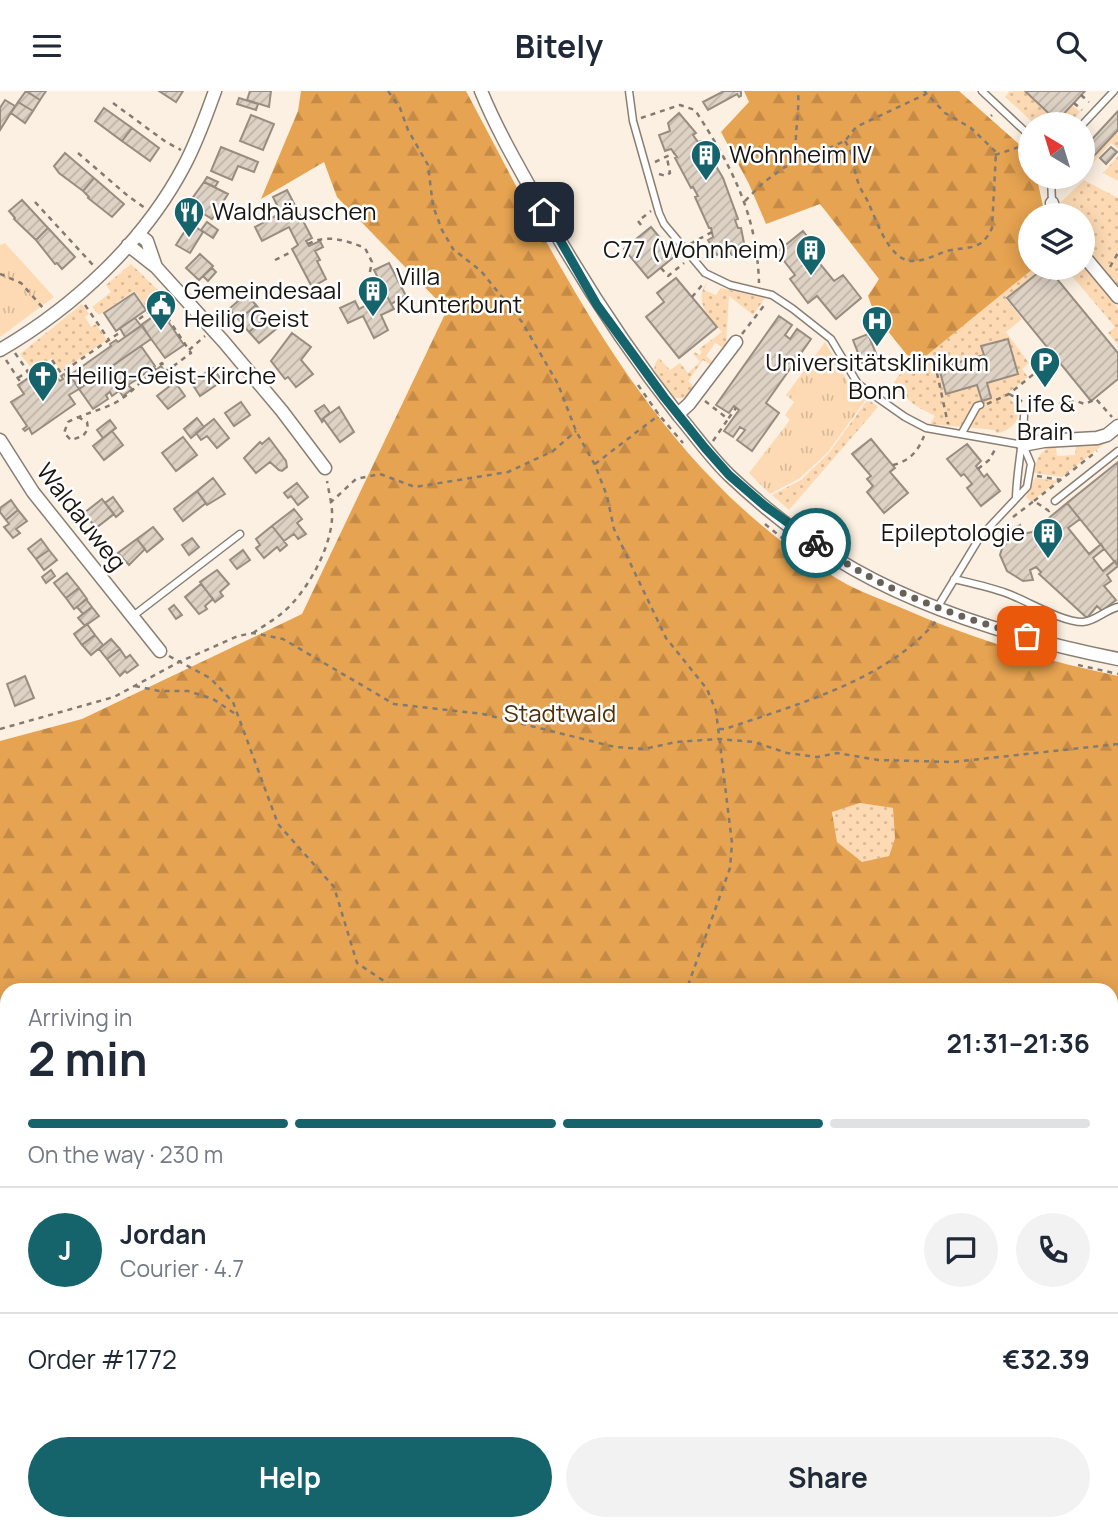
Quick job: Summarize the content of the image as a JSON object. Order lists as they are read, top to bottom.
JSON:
{
  "streets": {
    "street": ["Waldauweg"]
  },
  "parks": ["Stadtwald"],
  "places": {
    "building": [
      "Wohnheim IV",
      "C77 (Wohnheim)",
      "Villa Kunterbunt",
      "Epileptologie"
    ],
    "restaurant": ["Waldhäuschen"],
    "public building": ["Gemeindesaal Heilig Geist"],
    "hospital": ["Universitätsklinikum Bonn"],
    "parking": ["Life & Brain"],
    "church": ["Heilig-Geist-Kirche"]
  },
  "north": "top left",
  "page": {
    "header": "Bitely",
    "heading": ["2 min", "Arriving in", "21:31–21:36"],
    "panel": [
      "Jordan",
      "Courier · 4.7",
      "Order #1772",
      "€32.39"
    ],
    "bar": "On the way · 230 m",
    "round": "J",
    "buttons": ["Help", "Share"]
  }
}
